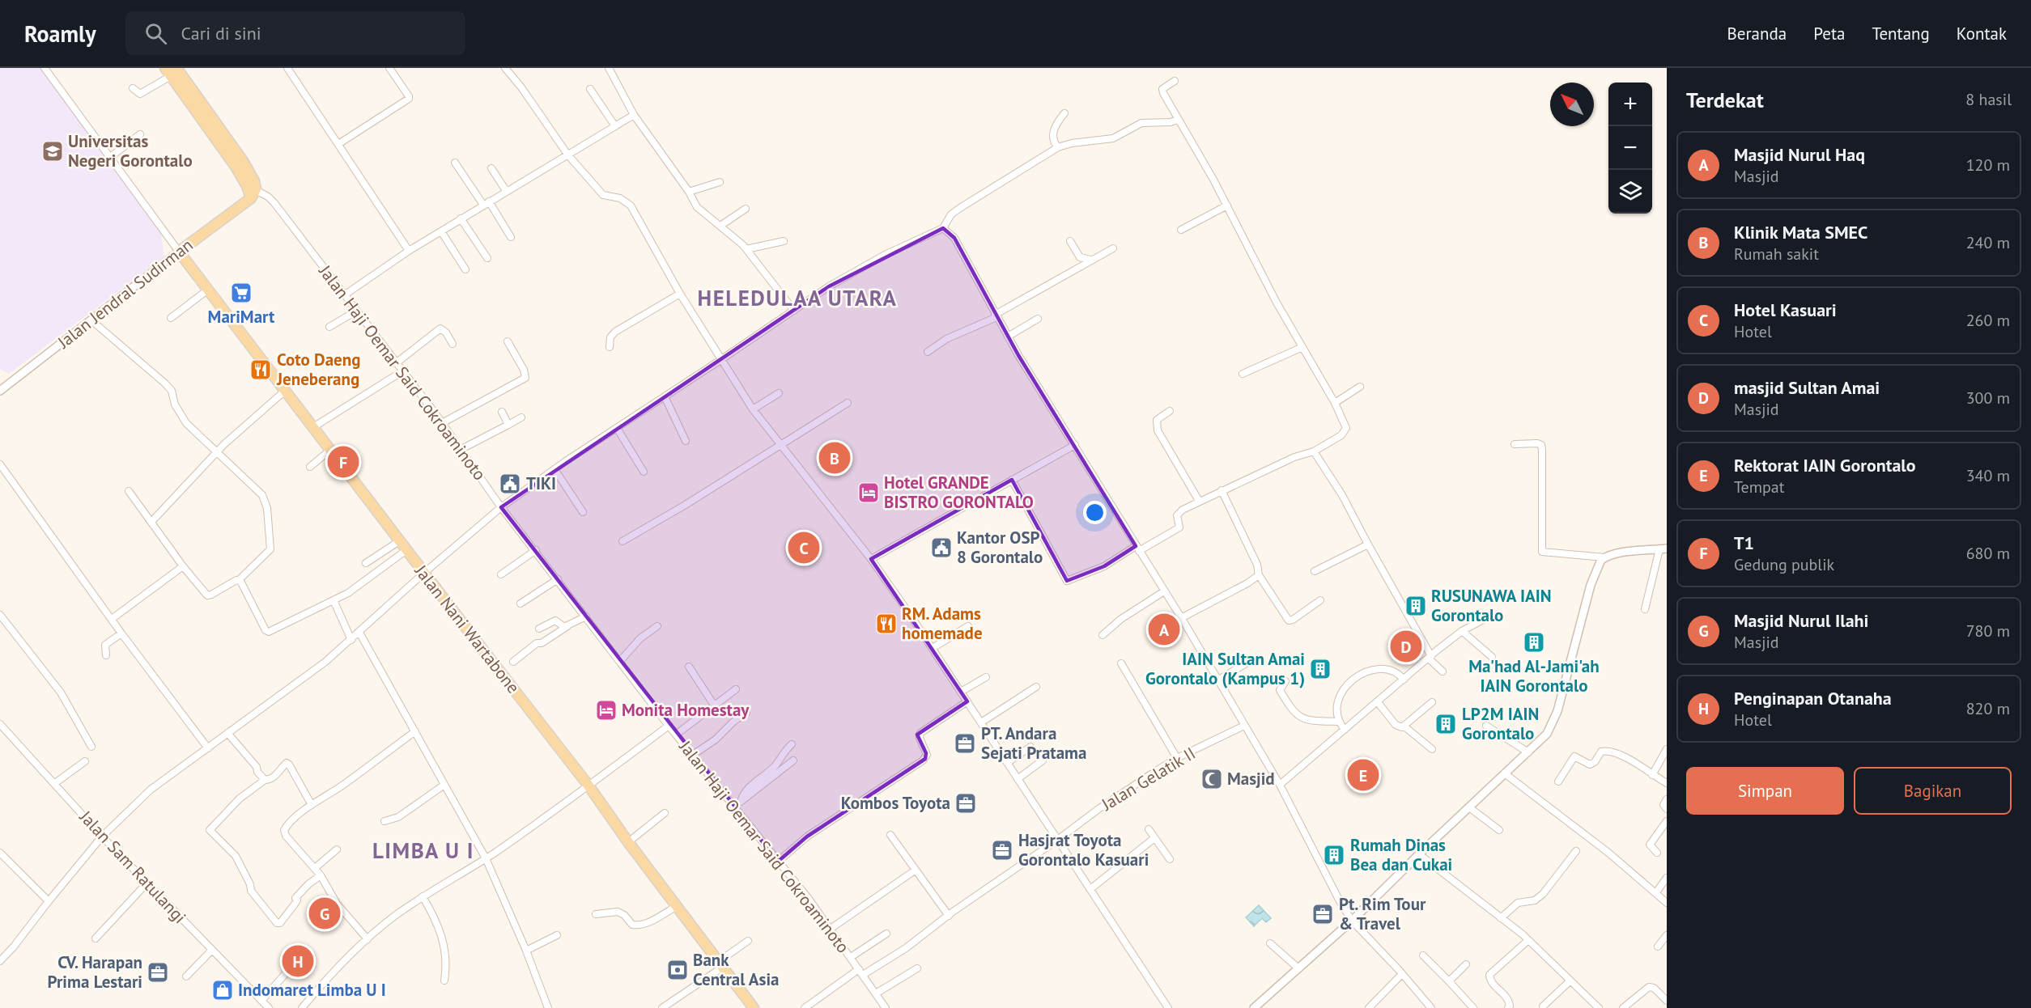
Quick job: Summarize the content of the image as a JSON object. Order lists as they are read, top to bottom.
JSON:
{
  "streets": {
    "main road": ["Jalan Jendral Sudirman", "Jalan Nani Wartabone"],
    "street": ["Jalan Haji Oemar Said Cokroaminoto", "Jalan Gelatik II", "Jalan Sam Ratulangi"]
  },
  "crossings": [
    ["Jalan Jendral Sudirman", "Jalan Haji Oemar Said Cokroaminoto"],
    ["Jalan Jendral Sudirman", "Jalan Nani Wartabone"],
    ["Jalan Haji Oemar Said Cokroaminoto", "Jalan Gelatik II"]
  ],
  "districts": ["HELEDULAA UTARA", "LIMBA U I"],
  "places": {
    "school or university": ["Universitas Negeri Gorontalo"],
    "supermarket": ["MariMart"],
    "restaurant": ["Coto Daeng Jeneberang", "RM. Adams homemade"],
    "public building": ["TIKI", "Kantor OSP 8 Gorontalo"],
    "hotel": ["Hotel GRANDE BISTRO GORONTALO", "Monita Homestay"],
    "building": [
      "RUSUNAWA IAIN Gorontalo",
      "Ma'had Al-Jami'ah IAIN Gorontalo",
      "IAIN Sultan Amai Gorontalo (Kampus 1)",
      "LP2M IAIN Gorontalo",
      "Rumah Dinas Bea dan Cukai"
    ],
    "office": [
      "PT. Andara Sejati Pratama",
      "Kombos Toyota",
      "Hasjrat Toyota Gorontalo Kasuari",
      "Pt. Rim Tour & Travel",
      "CV. Harapan Prima Lestari"
    ],
    "mosque": ["Masjid"],
    "bank": ["Bank Central Asia"],
    "shop": ["Indomaret Limba U I"]
  },
  "north": "top left",
  "page": {
    "header": "Roamly",
    "search": "Cari di sini",
    "nav": [
      "Beranda",
      "Peta",
      "Tentang",
      "Kontak"
    ],
    "heading": ["Terdekat", "8 hasil"],
    "map_buttons": ["+", "−"],
    "list": [
      {
        "mark": "A",
        "name": "Masjid Nurul Haq",
        "note": "Masjid",
        "value": "120 m"
      },
      {
        "mark": "B",
        "name": "Klinik Mata SMEC",
        "note": "Rumah sakit",
        "value": "240 m"
      },
      {
        "mark": "C",
        "name": "Hotel Kasuari",
        "note": "Hotel",
        "value": "260 m"
      },
      {
        "mark": "D",
        "name": "masjid Sultan Amai",
        "note": "Masjid",
        "value": "300 m"
      },
      {
        "mark": "E",
        "name": "Rektorat IAIN Gorontalo",
        "note": "Tempat",
        "value": "340 m"
      },
      {
        "mark": "F",
        "name": "T1",
        "note": "Gedung publik",
        "value": "680 m"
      },
      {
        "mark": "G",
        "name": "Masjid Nurul Ilahi",
        "note": "Masjid",
        "value": "780 m"
      },
      {
        "mark": "H",
        "name": "Penginapan Otanaha",
        "note": "Hotel",
        "value": "820 m"
      }
    ],
    "pins": [
      "B",
      "F",
      "C",
      "A",
      "D",
      "E",
      "G",
      "H"
    ],
    "buttons": ["Simpan", "Bagikan"]
  }
}
